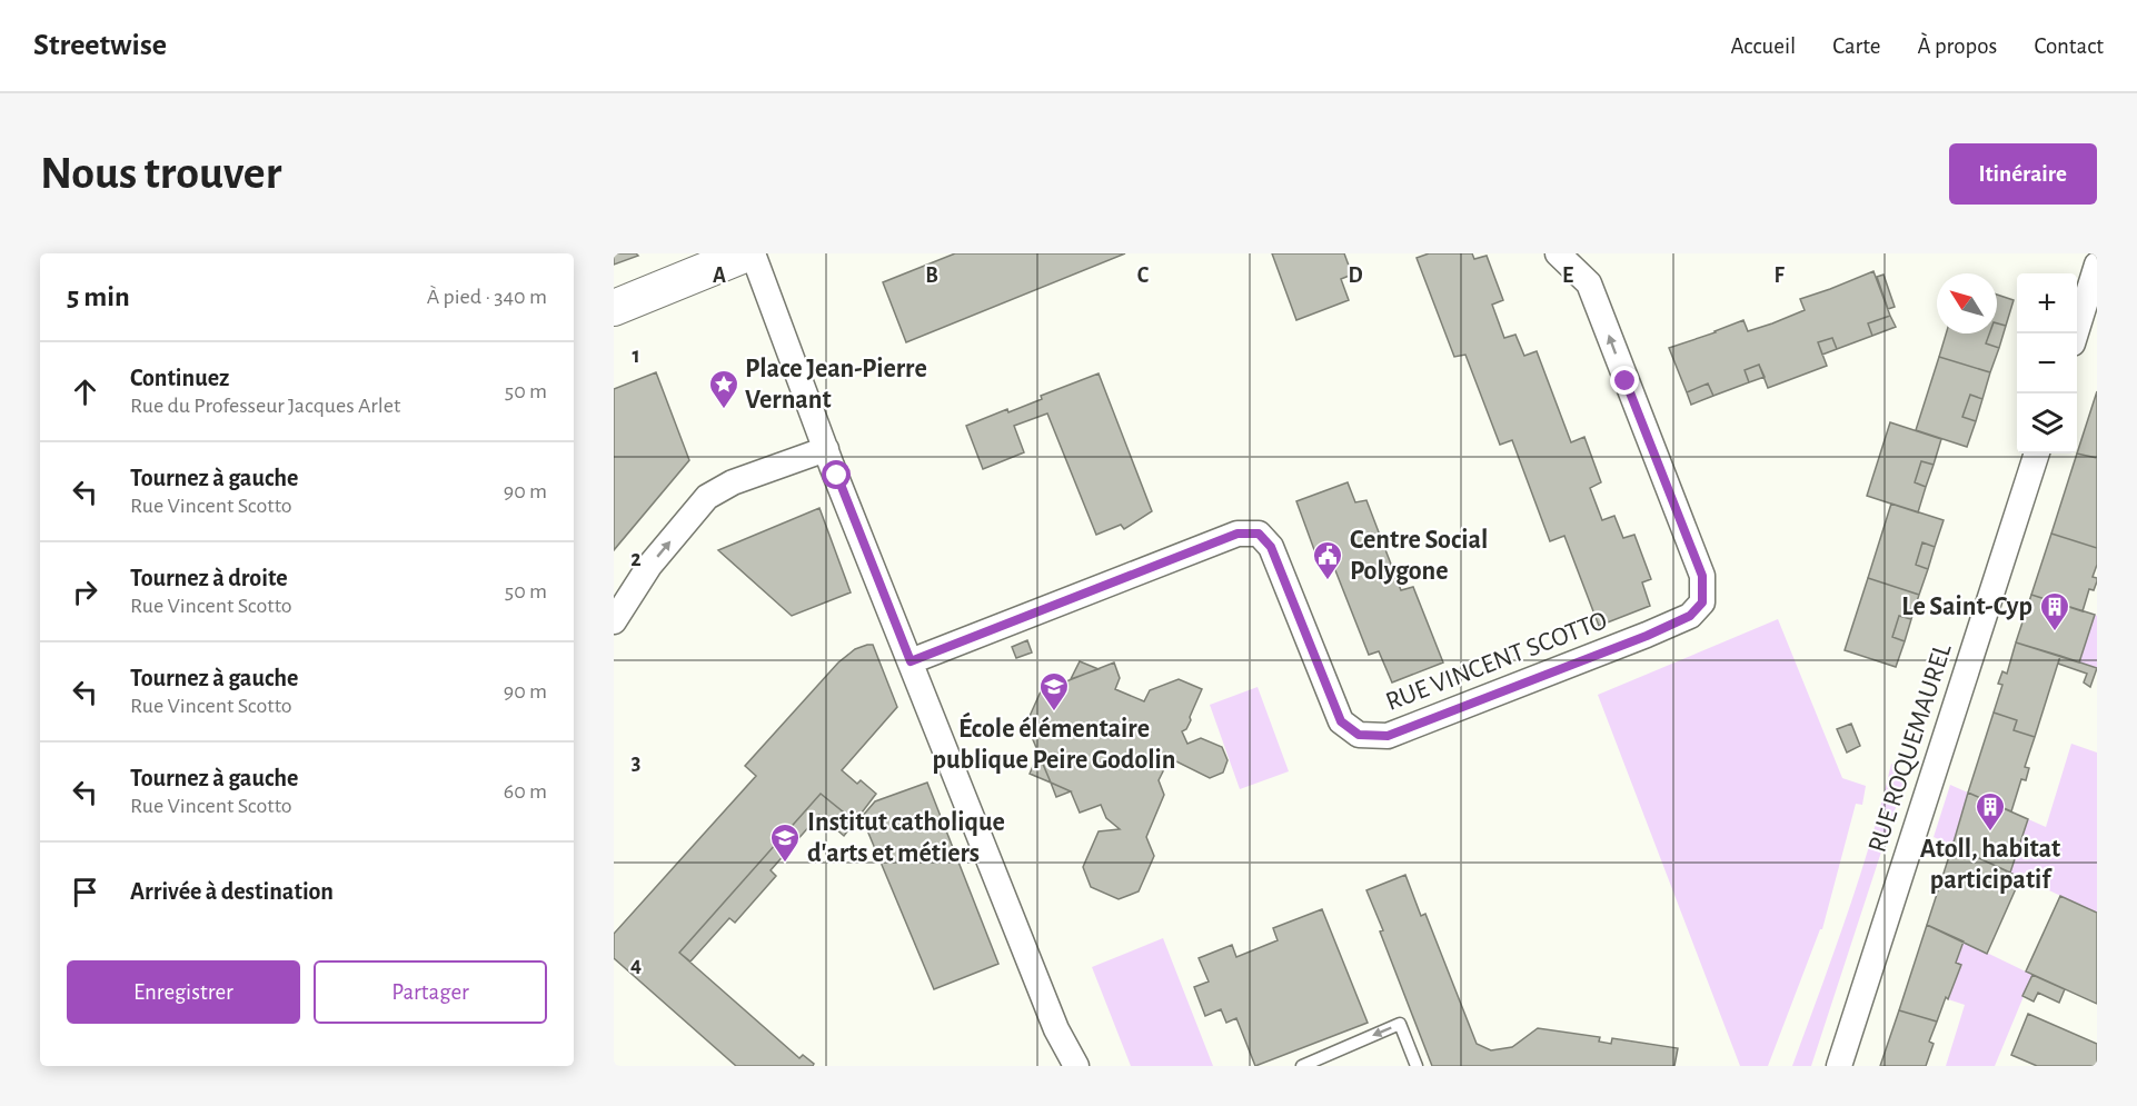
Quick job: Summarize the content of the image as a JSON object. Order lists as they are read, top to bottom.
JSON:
{
  "streets": {
    "street": ["RUE VINCENT SCOTTO", "RUE ROQUEMAUREL"]
  },
  "places": {
    "place": ["Place Jean-Pierre Vernant"],
    "public building": ["Centre Social Polygone"],
    "building": ["Le Saint-Cyp", "Atoll, habitat participatif"],
    "school or university": ["École élémentaire publique Peire Godolin", "Institut catholique d'arts et métiers"]
  },
  "north": "top left",
  "page": {
    "header": "Streetwise",
    "nav": [
      "Accueil",
      "Carte",
      "À propos",
      "Contact"
    ],
    "buttons": [
      "Itinéraire",
      ["Enregistrer", "Partager"]
    ],
    "title": "Nous trouver",
    "heading": ["5 min", "À pied · 340 m"],
    "map_buttons": ["+", "−"],
    "list": [
      ["Continuez", "Rue du Professeur Jacques Arlet", "50 m"],
      ["Tournez à gauche", "Rue Vincent Scotto", "90 m"],
      ["Tournez à droite", "Rue Vincent Scotto", "50 m"],
      ["Tournez à gauche", "Rue Vincent Scotto", "90 m"],
      ["Tournez à gauche", "Rue Vincent Scotto", "60 m"],
      "Arrivée à destination"
    ]
  },
  "grid": {
    "columns": [
      "A",
      "B",
      "C",
      "D",
      "E",
      "F"
    ],
    "rows": [
      "1",
      "2",
      "3",
      "4"
    ]
  }
}
